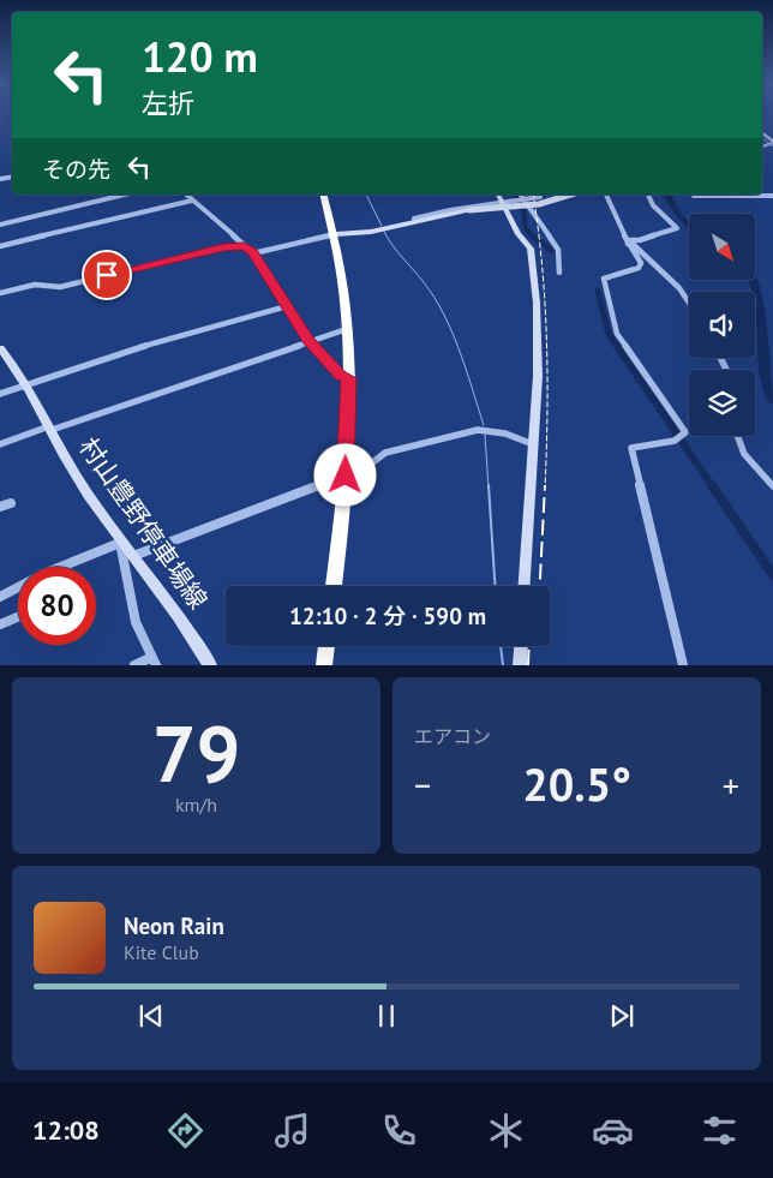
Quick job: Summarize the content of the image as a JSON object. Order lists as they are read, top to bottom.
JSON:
{
  "streets": {
    "street": ["村山豊野停車場線"]
  },
  "north": "bottom right",
  "page": {
    "turn": ["120 m", "左折"],
    "then": "その先",
    "limit": "80",
    "trip": "12:10 · 2 分 · 590 m",
    "tile": [
      ["79", "km/h"],
      "エアコン"
    ],
    "heat": ["−", "20.5°", "+"],
    "song": ["Neon Rain", "Kite Club"],
    "tabs": "12:08"
  }
}
